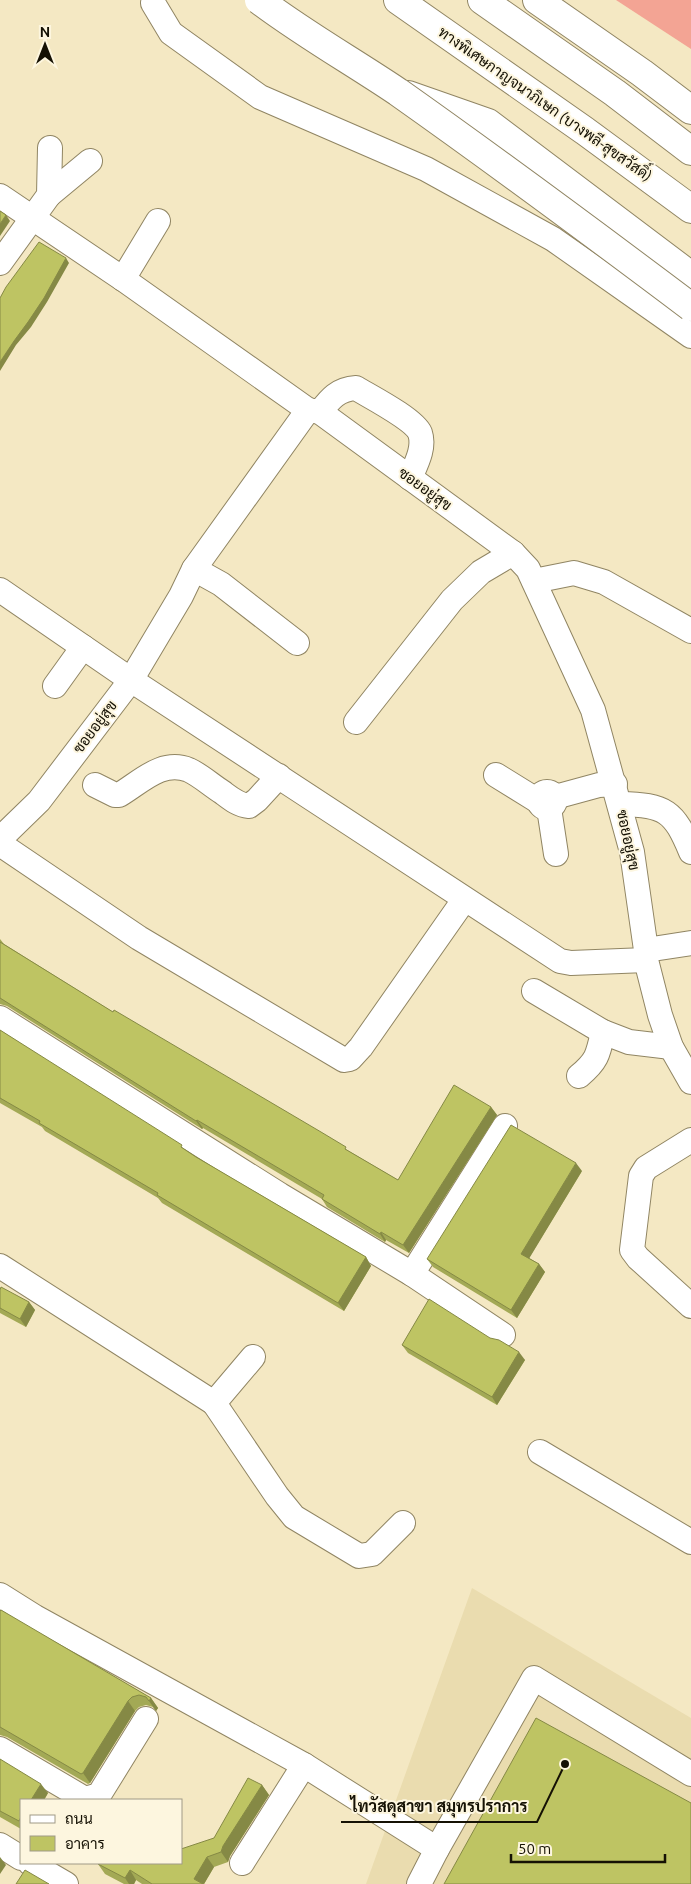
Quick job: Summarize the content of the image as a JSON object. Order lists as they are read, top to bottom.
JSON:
{
  "streets": {
    "highway": ["ทางพิเศษกาญจนาภิเษก (บางพลี-สุขสวัสดิ์)"],
    "street": ["ซอยอยู่สุข"]
  },
  "places": ["ไทวัสดุสาขา สมุทรปราการ"],
  "legend": ["ถนน", "อาคาร"],
  "scale_bar": "50 m",
  "north": "top"
}
